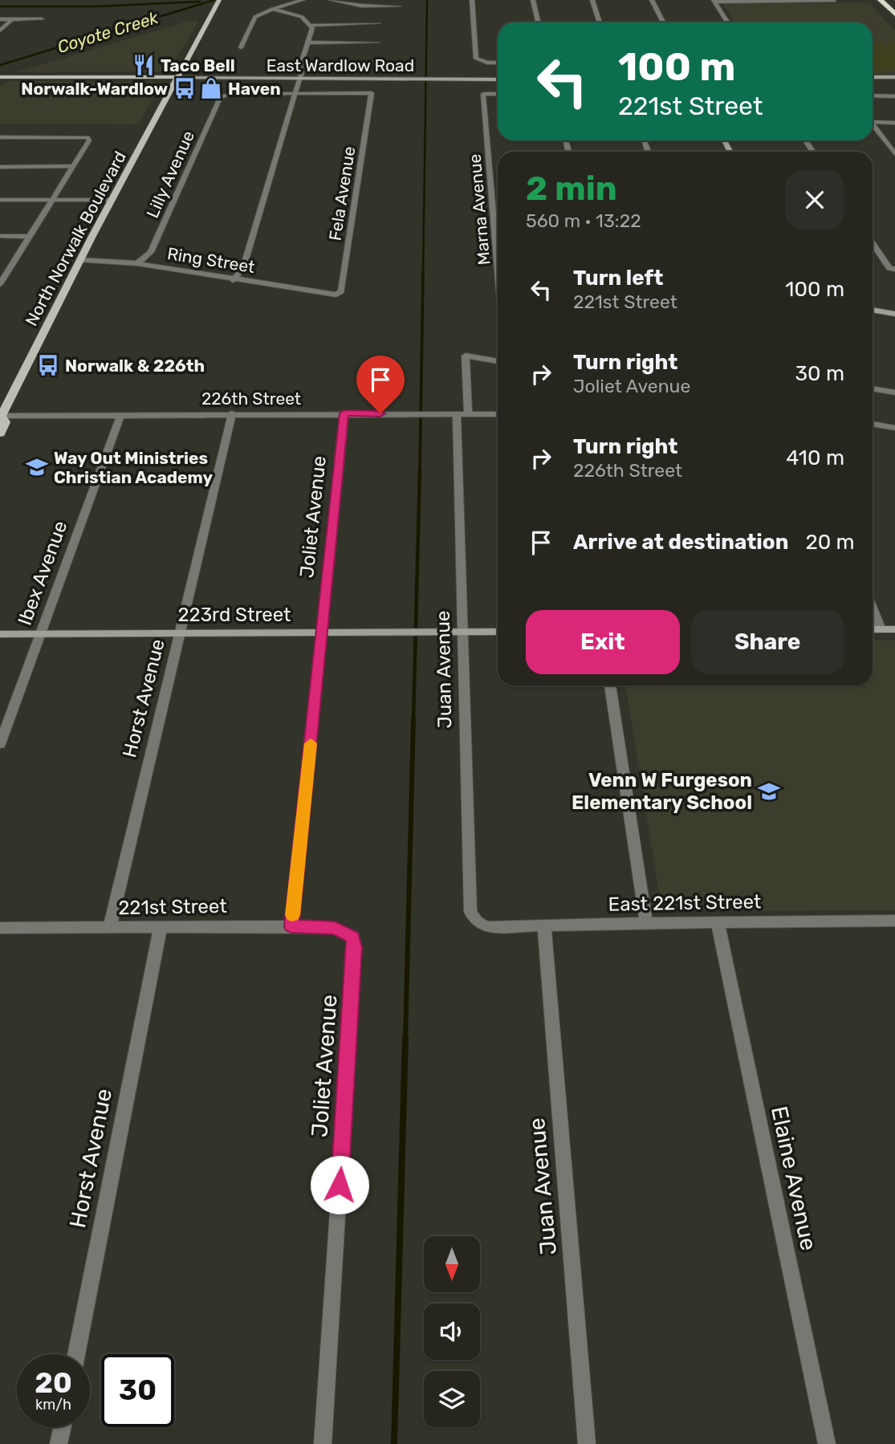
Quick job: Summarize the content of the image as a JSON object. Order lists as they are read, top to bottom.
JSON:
{
  "streets": {
    "main road": ["East Wardlow Road", "North Norwalk Boulevard", "223rd Street"],
    "street": [
      "Lilly Avenue",
      "Fela Avenue",
      "Marna Avenue",
      "Ring Street",
      "226th Street",
      "Joliet Avenue",
      "Ibex Avenue",
      "Juan Avenue",
      "Horst Avenue",
      "East 221st Street",
      "221st Street",
      "Elaine Avenue"
    ]
  },
  "crossings": [
    ["East Wardlow Road", "North Norwalk Boulevard"],
    ["Lilly Avenue", "Fela Avenue"],
    ["Lilly Avenue", "Ring Street"],
    ["Fela Avenue", "Ring Street"],
    ["North Norwalk Boulevard", "Ring Street"],
    ["North Norwalk Boulevard", "226th Street"],
    ["226th Street", "Joliet Avenue"],
    ["226th Street", "Ibex Avenue"],
    ["226th Street", "Juan Avenue"],
    ["226th Street", "Horst Avenue"],
    ["Joliet Avenue", "223rd Street"],
    ["Joliet Avenue", "221st Street"],
    ["Ibex Avenue", "223rd Street"],
    ["223rd Street", "Juan Avenue"],
    ["223rd Street", "Horst Avenue"],
    ["Juan Avenue", "East 221st Street"],
    ["Horst Avenue", "221st Street"],
    ["East 221st Street", "Elaine Avenue"]
  ],
  "water": ["Coyote Creek"],
  "places": {
    "restaurant": ["Taco Bell"],
    "bus stop": ["Norwalk-Wardlow", "Norwalk & 226th"],
    "shop": ["Haven"],
    "school or university": ["Way Out Ministries Christian Academy", "Venn W Furgeson Elementary School"]
  },
  "north": "bottom",
  "page": {
    "turn": ["100 m", "221st Street"],
    "heading": ["2 min", "560 m · 13:22"],
    "list": [
      {
        "name": "Turn left",
        "note": "221st Street",
        "value": "100 m"
      },
      {
        "name": "Turn right",
        "note": "Joliet Avenue",
        "value": "30 m"
      },
      {
        "name": "Turn right",
        "note": "226th Street",
        "value": "410 m"
      },
      {
        "name": "Arrive at destination",
        "value": "20 m"
      }
    ],
    "buttons": ["Exit", "Share"],
    "speed": "20 km/h",
    "limit": "30"
  }
}
